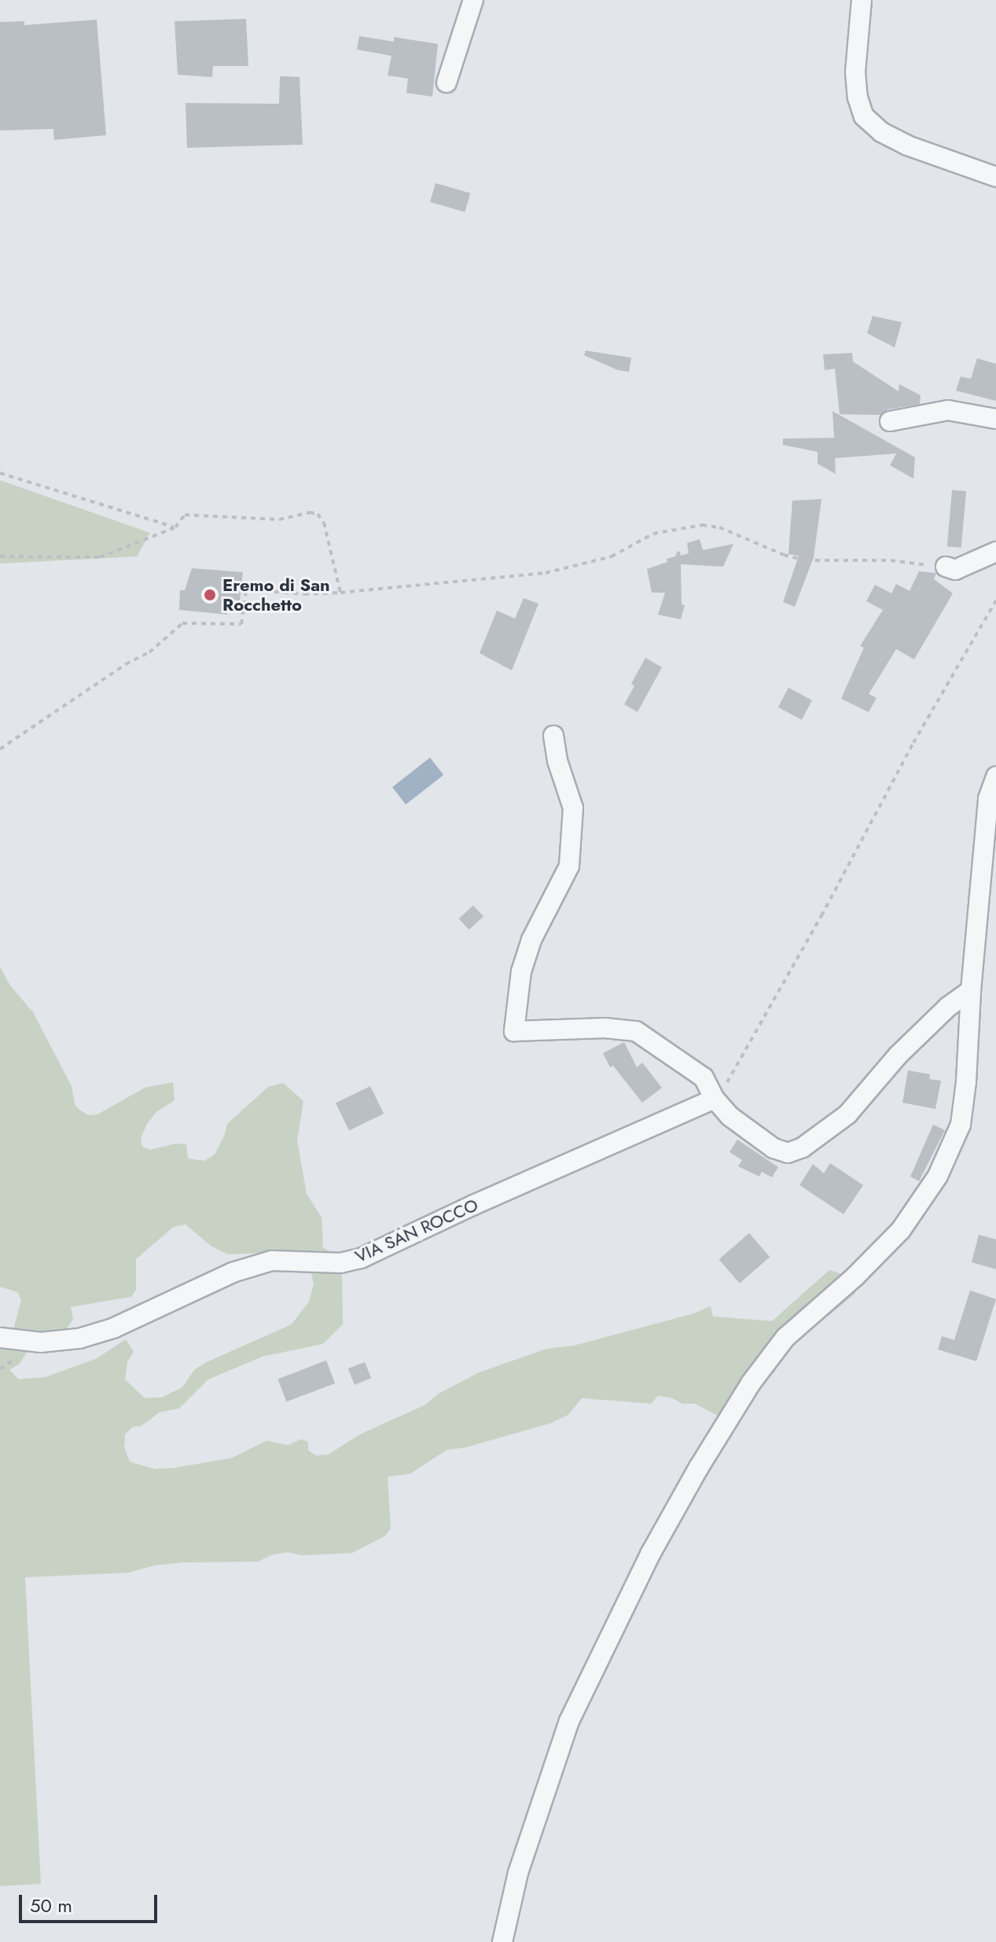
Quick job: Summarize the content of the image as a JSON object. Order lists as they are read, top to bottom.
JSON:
{
  "streets": {
    "street": ["VIA SAN ROCCO"]
  },
  "places": ["Eremo di San Rocchetto"],
  "scale_bar": "50 m"
}
